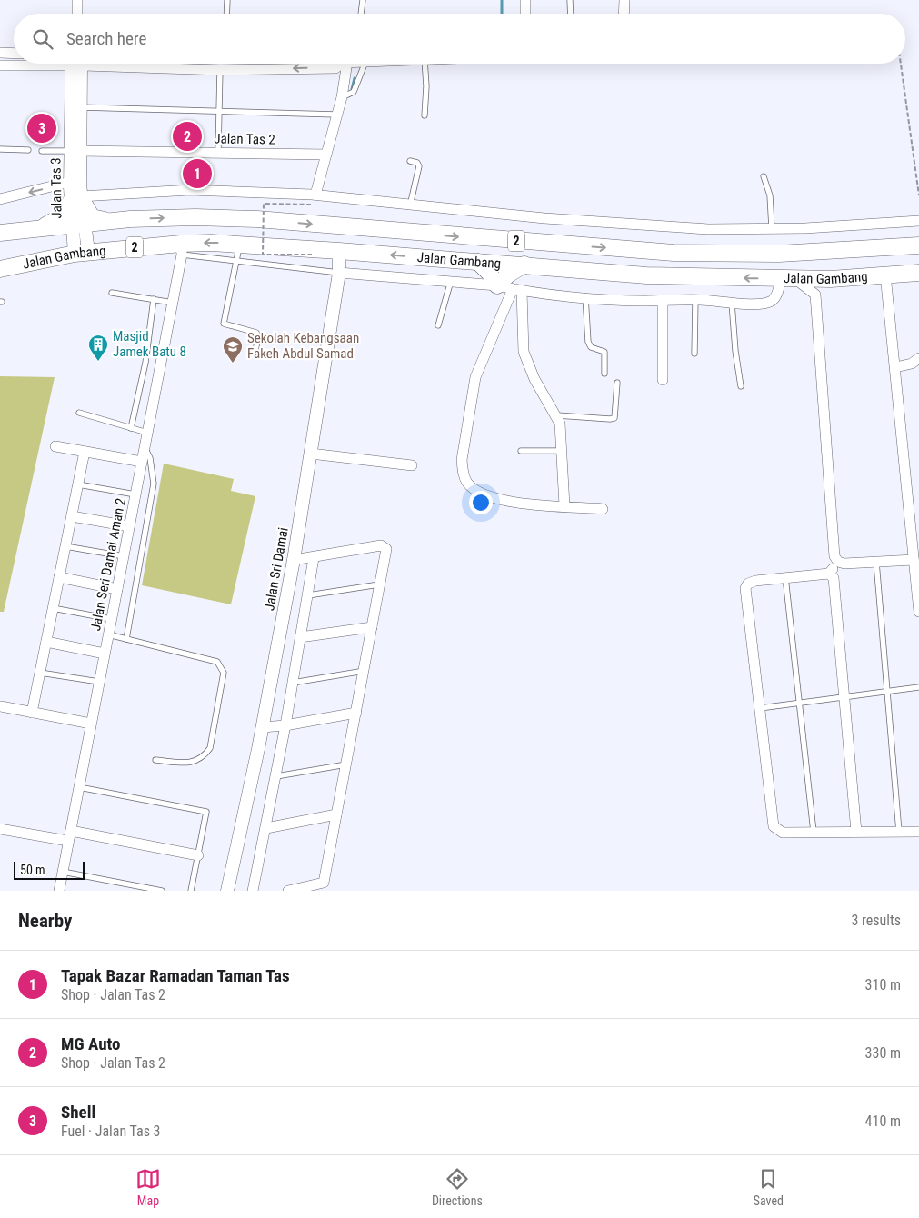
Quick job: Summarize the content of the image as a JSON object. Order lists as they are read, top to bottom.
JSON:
{
  "streets": {
    "highway": ["2", "Jalan Gambang"],
    "street": [
      "Jalan Tas 2",
      "Jalan Tas 3",
      "Jalan Seri Damai Aman 2",
      "Jalan Sri Damai"
    ]
  },
  "crossings": [
    ["Jalan Tas 2", "Jalan Tas 3"],
    ["Jalan Tas 3", "Jalan Gambang"],
    ["Jalan Gambang", "Jalan Seri Damai Aman 2"],
    ["Jalan Gambang", "Jalan Sri Damai"]
  ],
  "places": {
    "building": ["Masjid Jamek Batu 8"],
    "school or university": ["Sekolah Kebangsaan Fakeh Abdul Samad"]
  },
  "scale_bar": "50 m",
  "page": {
    "search": "Search here",
    "pins": ["3", "2", "1"],
    "scale": "50 m",
    "heading": ["Nearby", "3 results"],
    "list": [
      {
        "mark": "1",
        "name": "Tapak Bazar Ramadan Taman Tas",
        "note": "Shop · Jalan Tas 2",
        "value": "310 m"
      },
      {
        "mark": "2",
        "name": "MG Auto",
        "note": "Shop · Jalan Tas 2",
        "value": "330 m"
      },
      {
        "mark": "3",
        "name": "Shell",
        "note": "Fuel · Jalan Tas 3",
        "value": "410 m"
      }
    ],
    "nav": ["Map", "Directions", "Saved"]
  }
}
